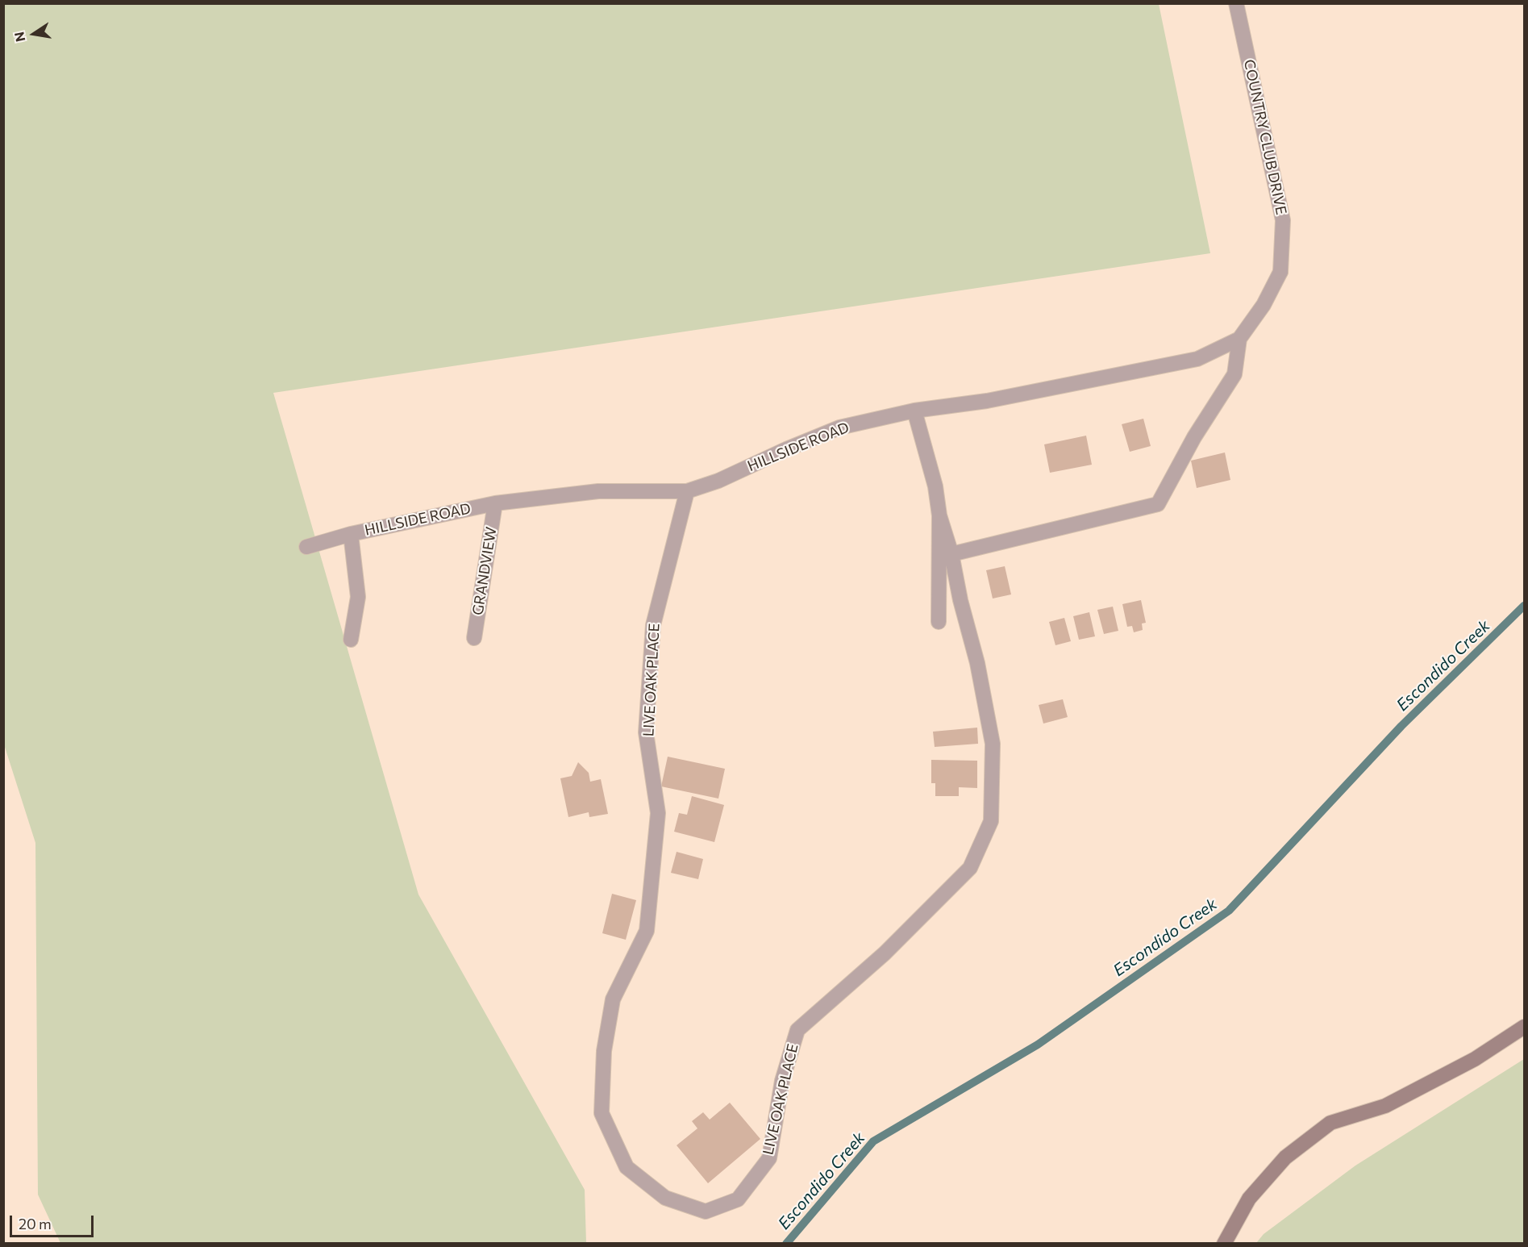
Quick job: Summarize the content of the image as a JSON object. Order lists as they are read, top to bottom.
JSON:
{
  "streets": {
    "street": [
      "COUNTRY CLUB DRIVE",
      "HILLSIDE ROAD",
      "GRANDVIEW",
      "LIVE OAK PLACE"
    ]
  },
  "crossings": [
    ["COUNTRY CLUB DRIVE", "HILLSIDE ROAD"],
    ["HILLSIDE ROAD", "GRANDVIEW"],
    ["HILLSIDE ROAD", "LIVE OAK PLACE"]
  ],
  "water": ["Escondido Creek"],
  "scale_bar": "20 m",
  "north": "left"
}
